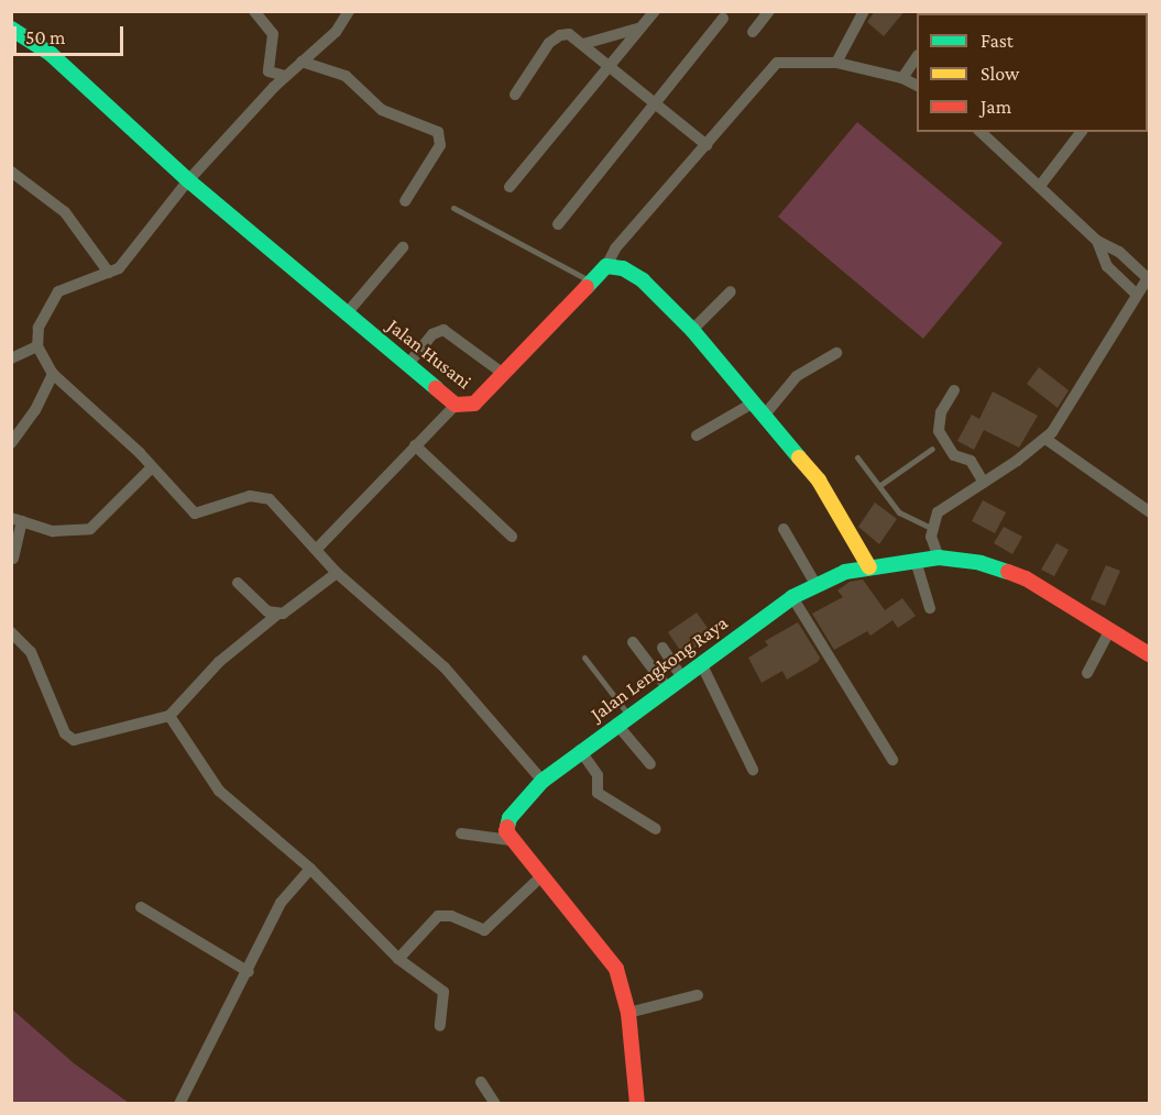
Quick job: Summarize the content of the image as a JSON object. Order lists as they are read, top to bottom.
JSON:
{
  "streets": {
    "street": ["Jalan Husani", "Jalan Lengkong Raya"]
  },
  "legend": ["Fast", "Slow", "Jam"],
  "scale_bar": "50 m"
}
